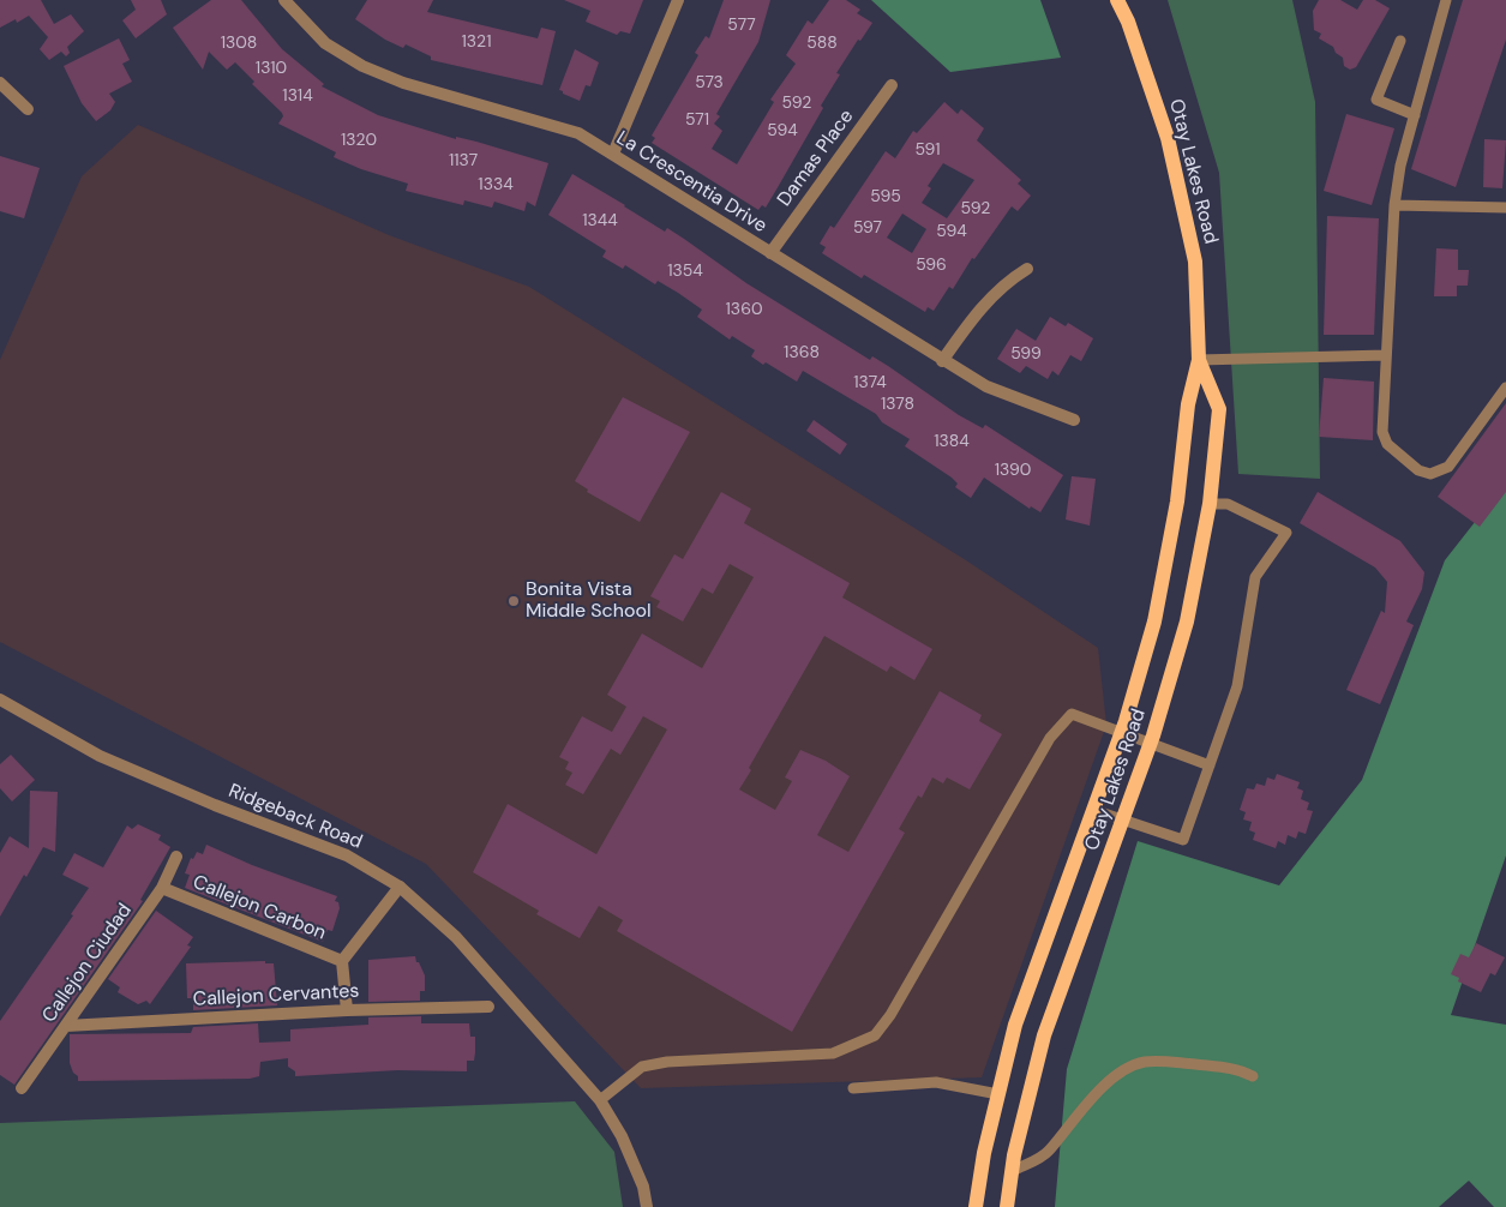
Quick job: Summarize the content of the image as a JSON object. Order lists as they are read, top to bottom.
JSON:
{
  "streets": {
    "main road": ["Otay Lakes Road"],
    "street": [
      "Damas Place",
      "La Crescentia Drive",
      "Ridgeback Road",
      "Callejon Carbon",
      "Callejon Ciudad",
      "Callejon Cervantes"
    ]
  },
  "crossings": [
    ["Damas Place", "La Crescentia Drive"],
    ["Callejon Carbon", "Callejon Ciudad"],
    ["Callejon Ciudad", "Callejon Cervantes"]
  ],
  "places": ["Bonita Vista Middle School"],
  "house_numbers": [
    "577",
    "1321",
    "1308",
    "588",
    "1310",
    "573",
    "1314",
    "592",
    "571",
    "594",
    "1320",
    "591",
    "1137",
    "1334",
    "595",
    "592",
    "1344",
    "597",
    "594",
    "596",
    "1354",
    "1360",
    "1368",
    "599",
    "1374",
    "1378",
    "1384",
    "1390"
  ]
}
